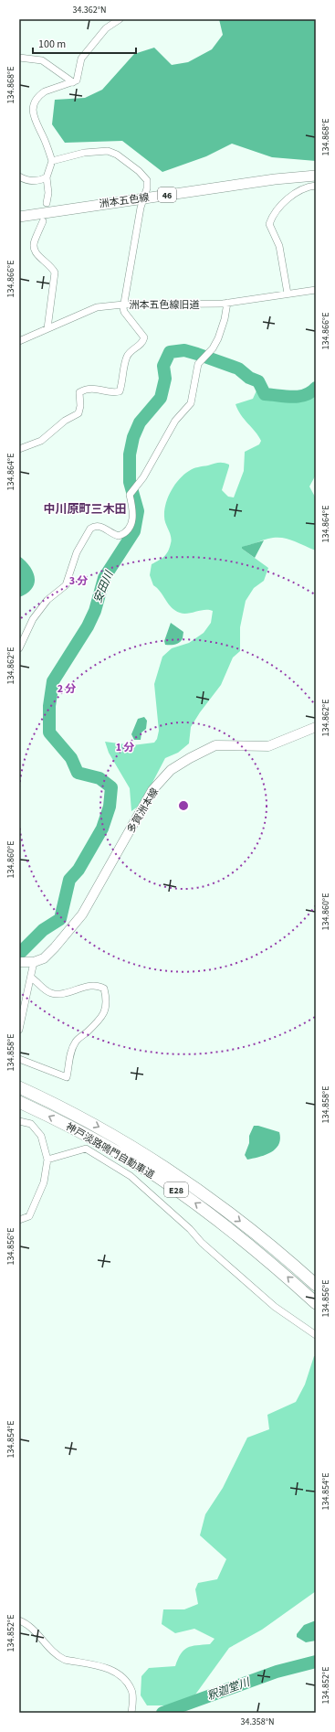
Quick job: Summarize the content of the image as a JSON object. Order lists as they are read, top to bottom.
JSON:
{
  "streets": {
    "highway": ["神戸淡路鳴門自動車道", "E28"],
    "main road": ["46", "洲本五色線", "多賀洲本線"],
    "street": ["洲本五色線旧道"]
  },
  "districts": ["中川原町三木田"],
  "water": ["安田川", "釈迦堂川"],
  "scale_bar": "100 m",
  "coordinates": [
    "34.362°N",
    "134.868°E",
    "134.866°E",
    "134.864°E",
    "134.862°E",
    "134.860°E",
    "134.858°E",
    "134.856°E",
    "134.854°E",
    "134.852°E",
    "34.358°N"
  ],
  "rings": ["3 分", "2 分", "1 分"]
}
